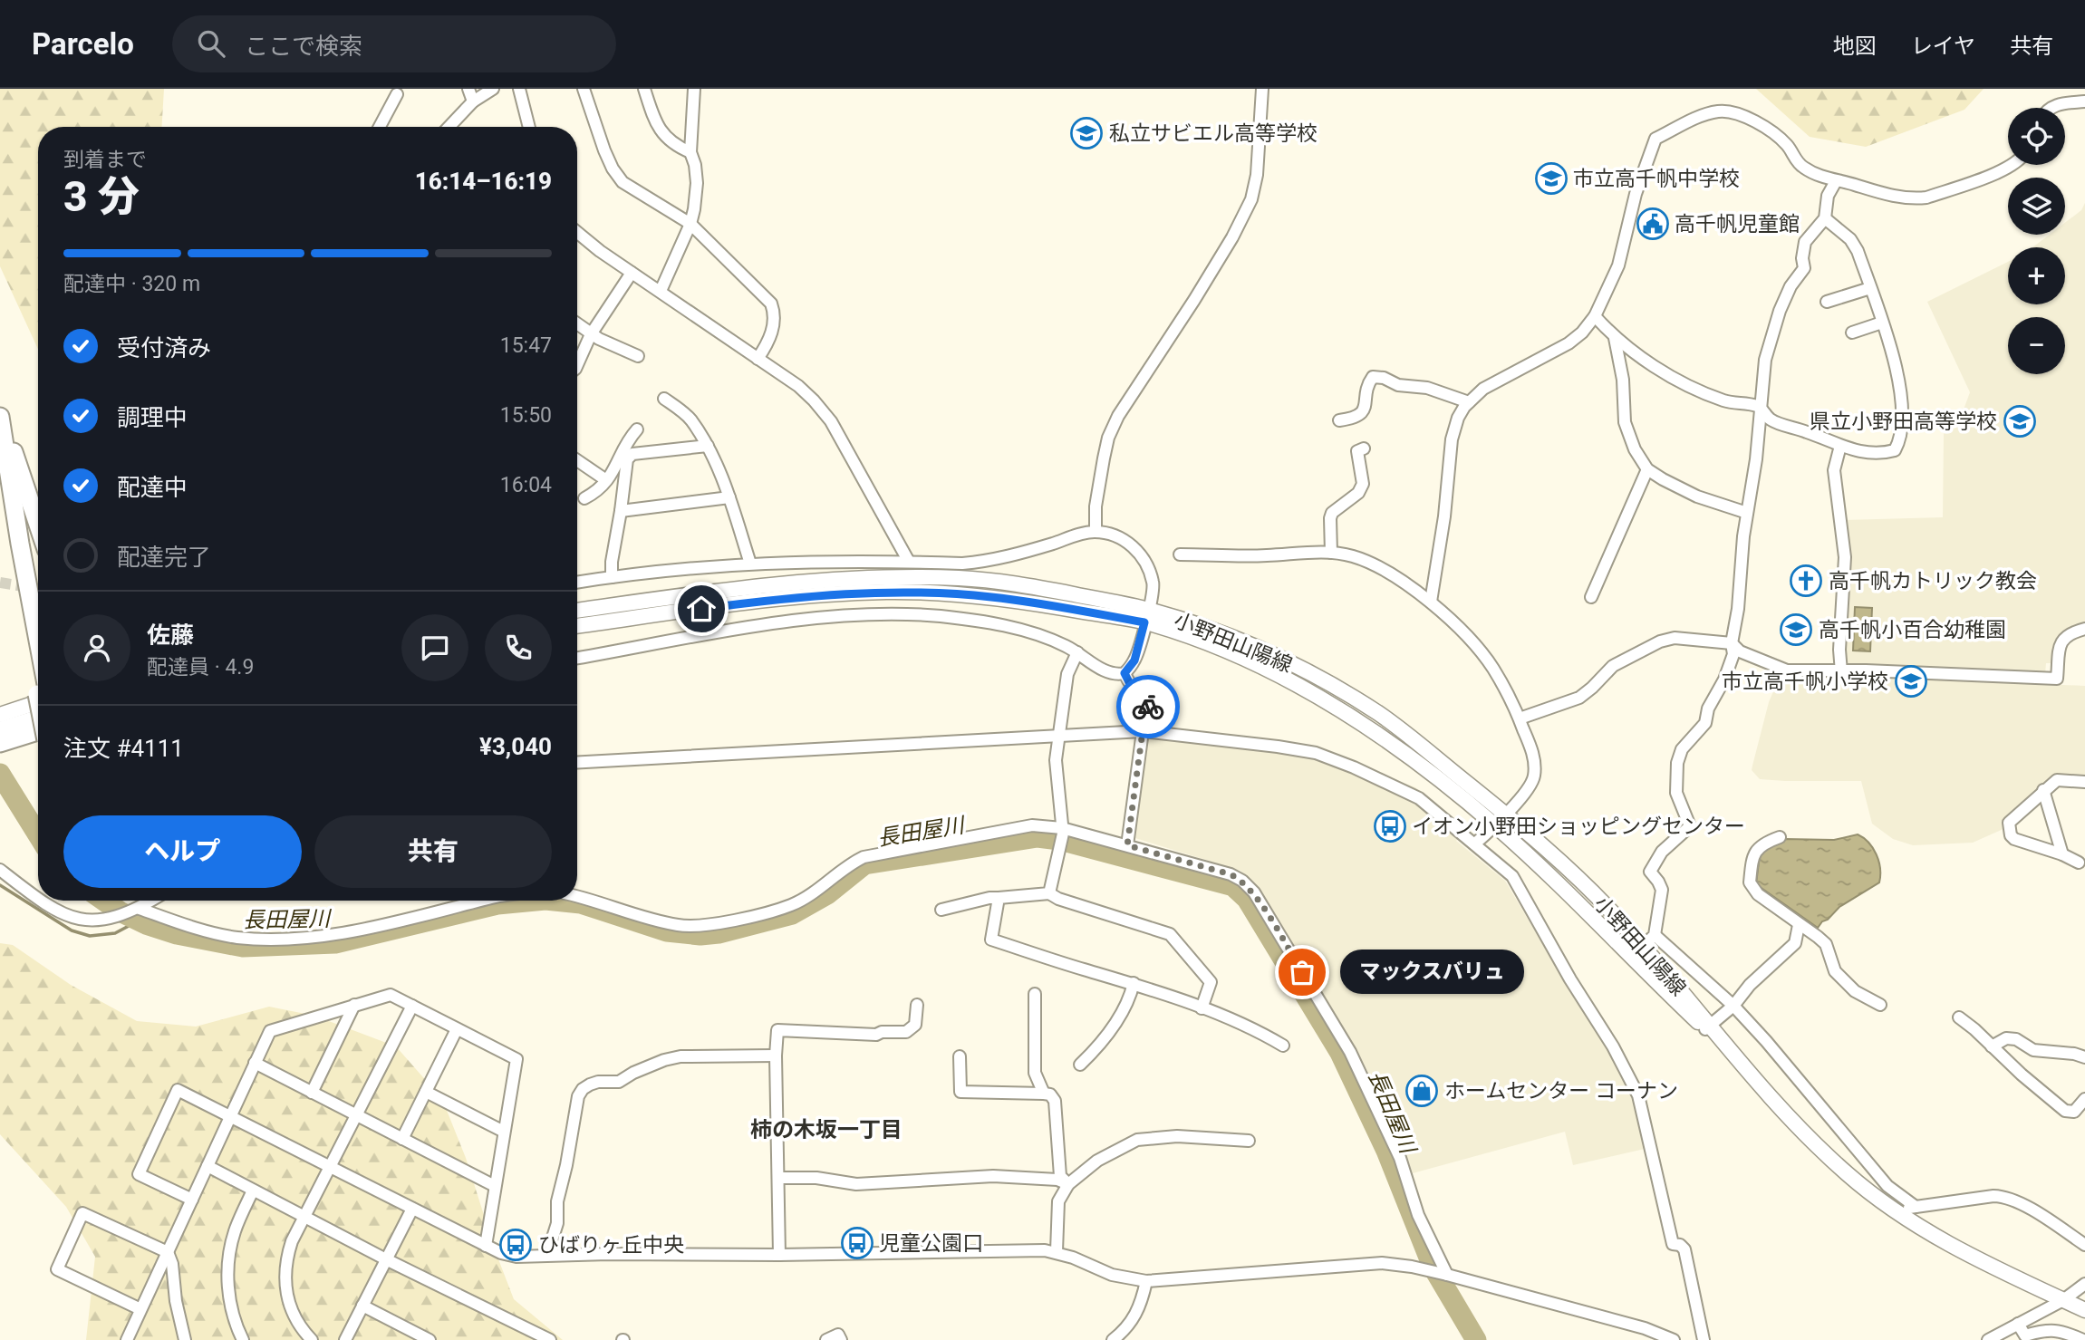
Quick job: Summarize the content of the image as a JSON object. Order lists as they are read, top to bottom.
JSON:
{
  "streets": {
    "main road": ["小野田山陽線"]
  },
  "districts": ["柿の木坂一丁目"],
  "water": ["長田屋川"],
  "places": {
    "school or university": [
      "私立サビエル高等学校",
      "市立高千帆中学校",
      "県立小野田高等学校",
      "高千帆小百合幼稚園",
      "市立高千帆小学校"
    ],
    "public building": ["高千帆児童館"],
    "church": ["高千帆カトリック教会"],
    "bus stop": ["イオン小野田ショッピングセンター", "児童公園口", "ひばりヶ丘中央"],
    "other": ["マックスバリュ"],
    "shop": ["ホームセンター コーナン"]
  },
  "page": {
    "header": "Parcelo",
    "search": "ここで検索",
    "nav": ["地図", "レイヤ", "共有"],
    "map_buttons": ["+", "−"],
    "heading": ["3 分", "到着まで", "16:14–16:19"],
    "panel": [
      "佐藤",
      "配達員 · 4.9",
      "注文 #4111",
      "¥3,040"
    ],
    "bar": "配達中 · 320 m",
    "list": [
      ["受付済み", "15:47"],
      ["調理中", "15:50"],
      ["配達中", "16:04"],
      "配達完了"
    ],
    "buttons": ["ヘルプ", "共有"],
    "bubble": "マックスバリュ"
  }
}
